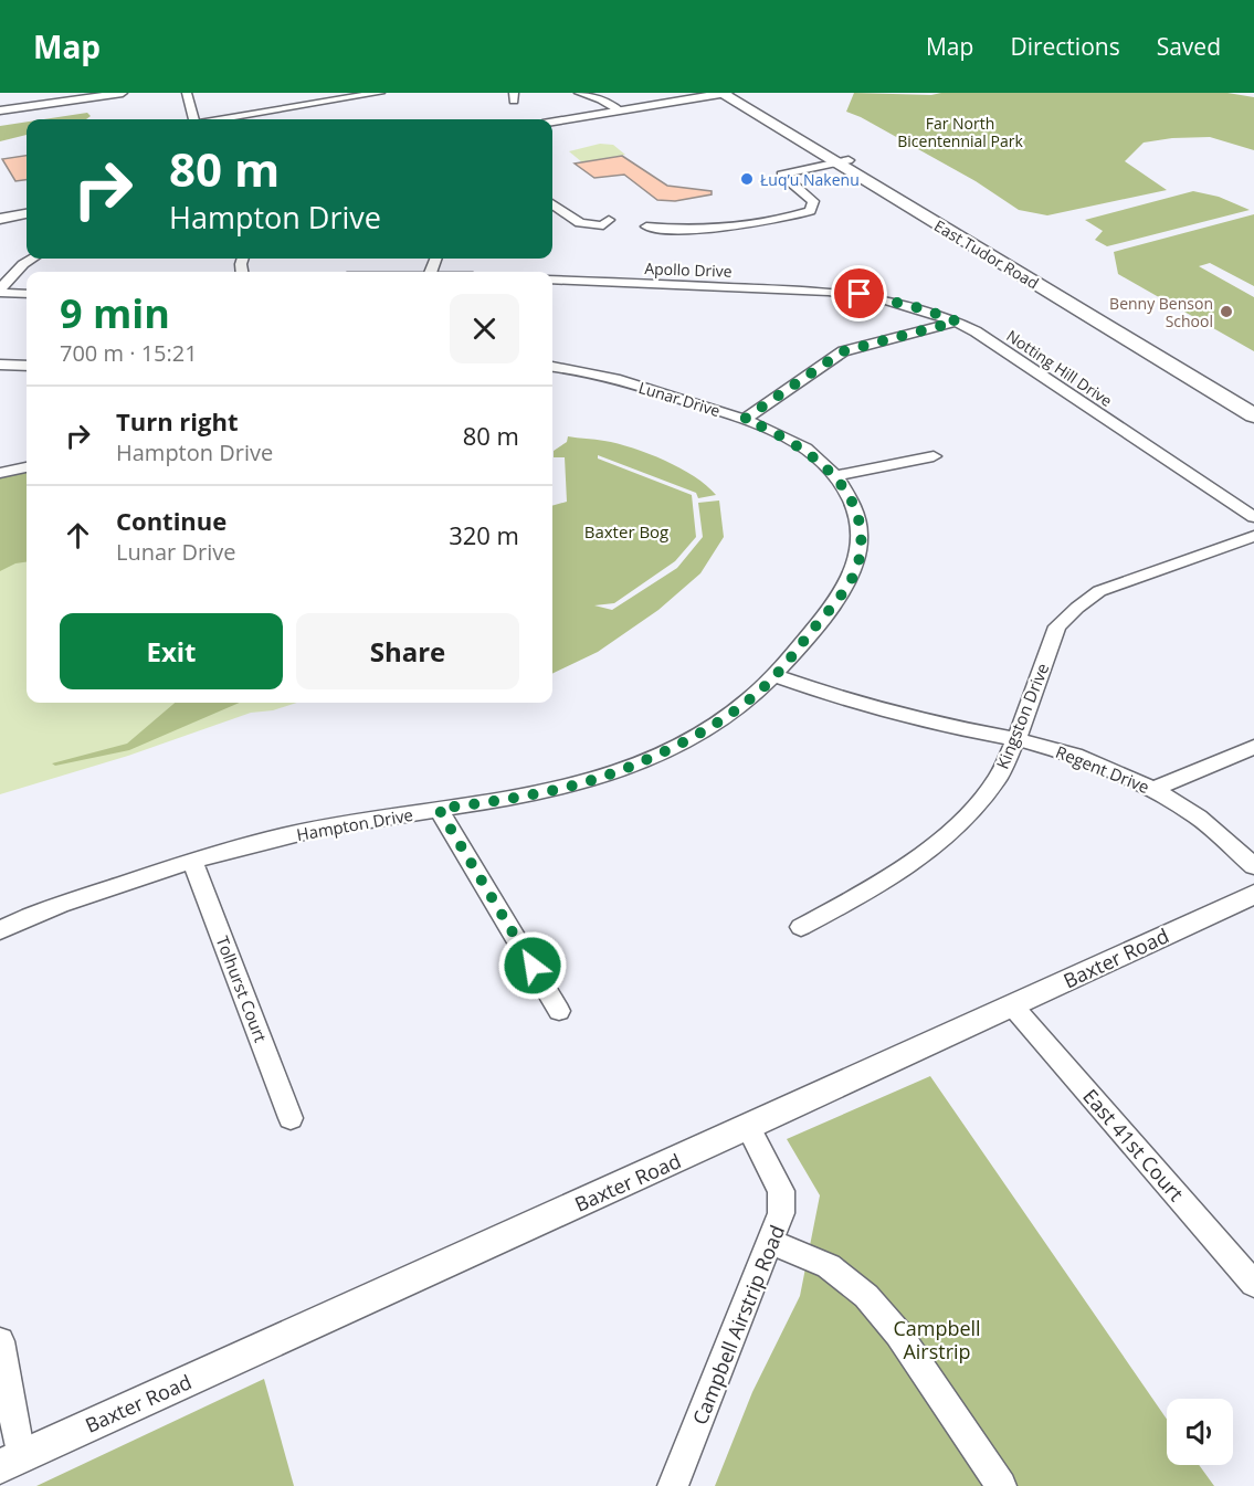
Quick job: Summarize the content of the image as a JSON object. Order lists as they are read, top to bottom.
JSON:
{
  "streets": {
    "main road": ["East Tudor Road"],
    "street": [
      "Apollo Drive",
      "Notting Hill Drive",
      "Lunar Drive",
      "Kingston Drive",
      "Regent Drive",
      "Hampton Drive",
      "Baxter Road",
      "Tolhurst Court",
      "East 41st Court",
      "Campbell Airstrip Road"
    ]
  },
  "crossings": [
    ["Apollo Drive", "Notting Hill Drive"],
    ["Lunar Drive", "Hampton Drive"],
    ["Kingston Drive", "Regent Drive"],
    ["Regent Drive", "Hampton Drive"],
    ["Hampton Drive", "Tolhurst Court"],
    ["Baxter Road", "East 41st Court"],
    ["Baxter Road", "Campbell Airstrip Road"]
  ],
  "parks": ["Far North Bicentennial Park", "Baxter Bog", "Campbell Airstrip"],
  "places": ["Łuq’u Nakenu", "Benny Benson School"],
  "page": {
    "header": "Map",
    "nav": ["Map", "Directions", "Saved"],
    "turn": ["80 m", "Hampton Drive"],
    "heading": ["9 min", "700 m · 15:21"],
    "list": [
      {
        "name": "Turn right",
        "note": "Hampton Drive",
        "value": "80 m"
      },
      {
        "name": "Continue",
        "note": "Lunar Drive",
        "value": "320 m"
      }
    ],
    "buttons": ["Exit", "Share"]
  }
}
